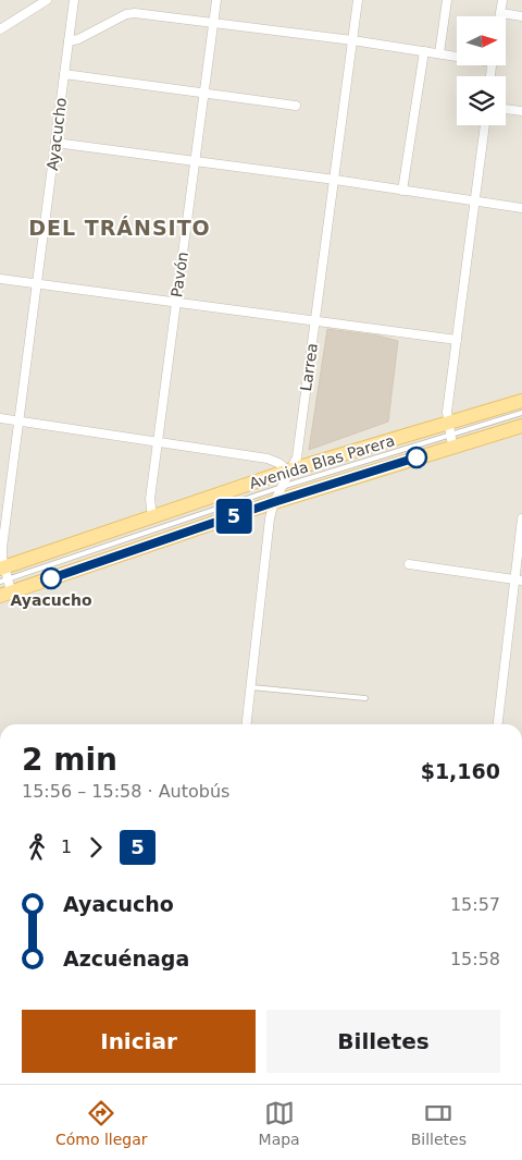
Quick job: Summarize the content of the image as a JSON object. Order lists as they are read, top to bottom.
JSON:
{
  "streets": {
    "main road": ["Avenida Blas Parera"],
    "street": ["Ayacucho", "Pavón", "Larrea"]
  },
  "crossings": [
    ["Ayacucho", "Avenida Blas Parera"],
    ["Pavón", "Avenida Blas Parera"],
    ["Larrea", "Avenida Blas Parera"]
  ],
  "districts": ["DEL TRÁNSITO"],
  "places": ["Ayacucho"],
  "lines": ["bus line 5"],
  "north": "right",
  "page": {
    "on_map": "5",
    "heading": ["2 min", "15:56 – 15:58 · Autobús", "$1,160"],
    "legs": ["1", "5"],
    "list": [
      {
        "name": "Ayacucho",
        "value": "15:57"
      },
      {
        "name": "Azcuénaga",
        "value": "15:58"
      }
    ],
    "buttons": ["Iniciar", "Billetes"],
    "tabs": ["Cómo llegar", "Mapa", "Billetes"]
  }
}
